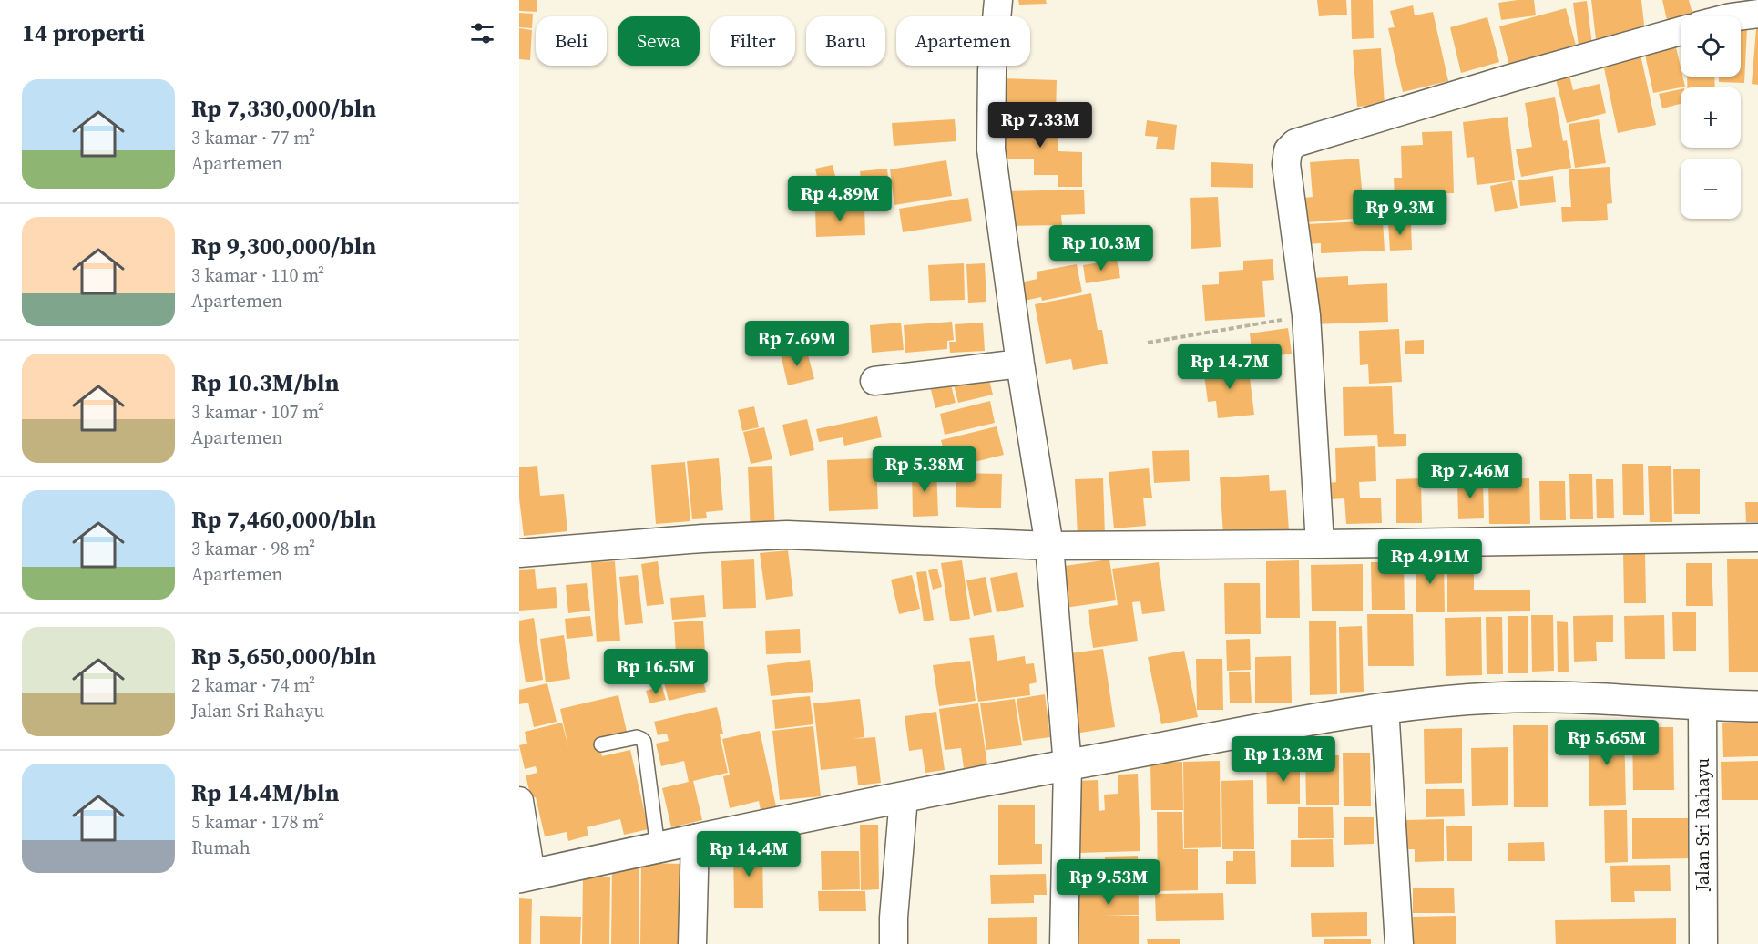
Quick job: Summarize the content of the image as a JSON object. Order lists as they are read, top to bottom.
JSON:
{
  "streets": {
    "street": ["Jalan Sri Rahayu"]
  },
  "page": {
    "heading": "14 properti",
    "map_buttons": ["+", "−"],
    "chip": [
      "Beli",
      "Sewa",
      "Filter",
      "Baru",
      "Apartemen"
    ],
    "list": [
      {
        "name": "Rp 7,330,000/bln",
        "note": "3 kamar · 77 m² · Apartemen"
      },
      {
        "name": "Rp 9,300,000/bln",
        "note": "3 kamar · 110 m² · Apartemen"
      },
      {
        "name": "Rp 10.3M/bln",
        "note": "3 kamar · 107 m² · Apartemen"
      },
      {
        "name": "Rp 7,460,000/bln",
        "note": "3 kamar · 98 m² · Apartemen"
      },
      {
        "name": "Rp 5,650,000/bln",
        "note": "2 kamar · 74 m² · Jalan Sri Rahayu"
      },
      {
        "name": "Rp 14.4M/bln",
        "note": "5 kamar · 178 m² · Rumah"
      }
    ],
    "price": [
      "Rp 7.33M",
      "Rp 4.89M",
      "Rp 9.3M",
      "Rp 10.3M",
      "Rp 7.69M",
      "Rp 14.7M",
      "Rp 5.38M",
      "Rp 7.46M",
      "Rp 4.91M",
      "Rp 16.5M",
      "Rp 5.65M",
      "Rp 13.3M",
      "Rp 14.4M",
      "Rp 9.53M"
    ]
  }
}
